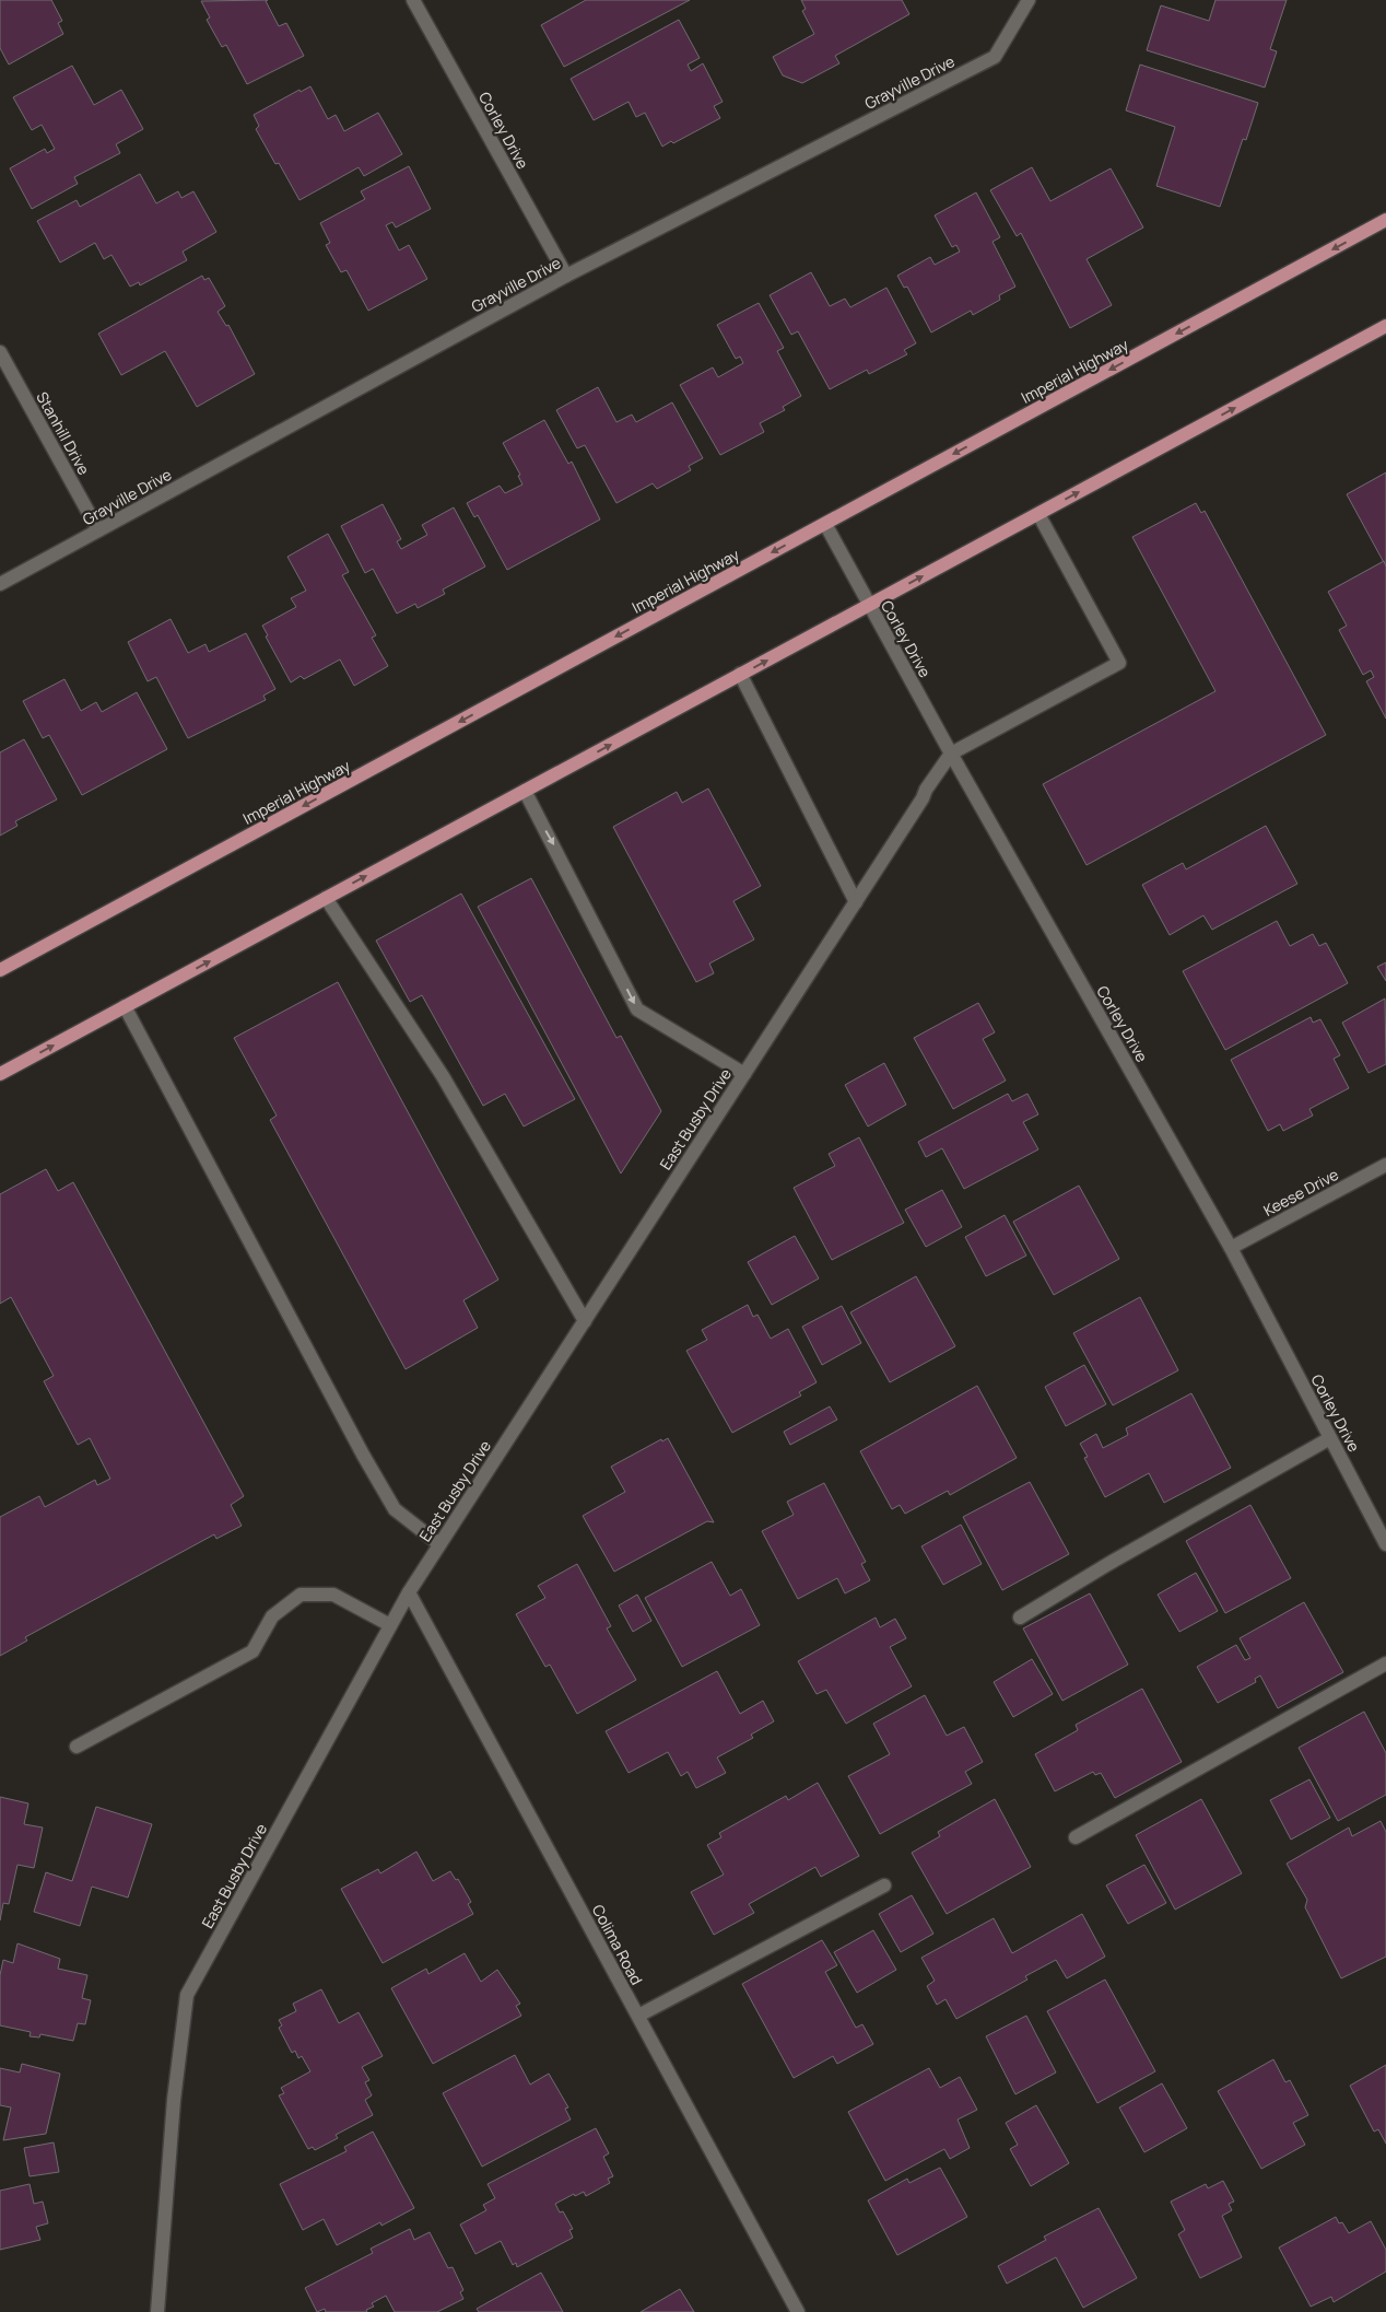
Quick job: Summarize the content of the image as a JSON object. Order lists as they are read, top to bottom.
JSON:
{
  "streets": {
    "main road": ["Imperial Highway"],
    "street": [
      "Grayville Drive",
      "Corley Drive",
      "Stanhill Drive",
      "East Busby Drive",
      "Keese Drive",
      "Colima Road"
    ]
  },
  "crossings": [
    ["Grayville Drive", "Corley Drive"],
    ["Grayville Drive", "Stanhill Drive"],
    ["Corley Drive", "Imperial Highway"],
    ["Corley Drive", "East Busby Drive"],
    ["Corley Drive", "Keese Drive"],
    ["East Busby Drive", "Colima Road"]
  ]
}
